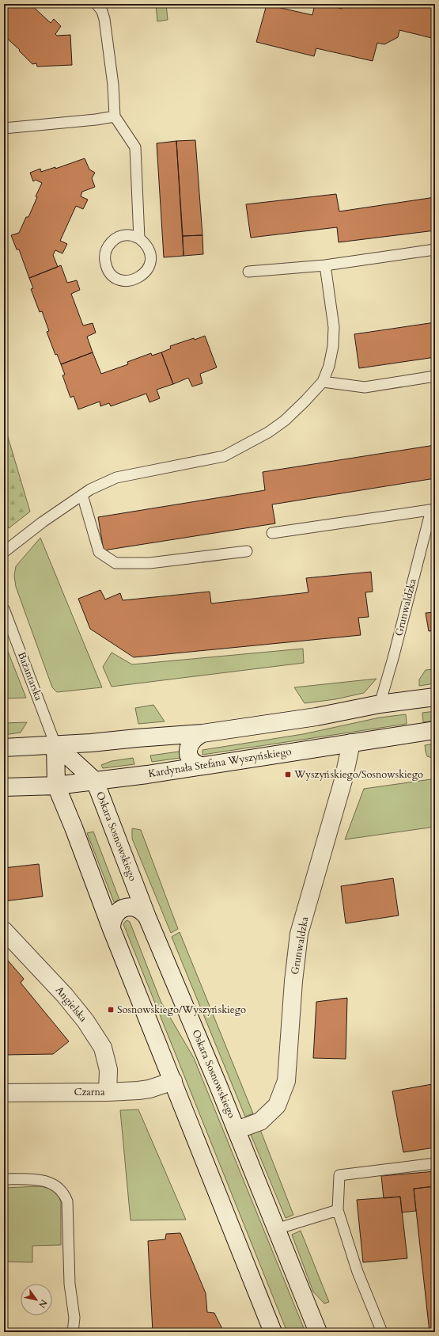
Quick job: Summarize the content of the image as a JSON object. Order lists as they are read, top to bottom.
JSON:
{
  "streets": {
    "street": [
      "Grunwaldzka",
      "Kardynała Stefana Wyszyńskiego",
      "Oskara Sosnowskiego",
      "Angielska",
      "Czarna"
    ],
    "lane": ["Bażantarska"]
  },
  "crossings": [
    ["Grunwaldzka", "Kardynała Stefana Wyszyńskiego"],
    ["Grunwaldzka", "Oskara Sosnowskiego"],
    ["Kardynała Stefana Wyszyńskiego", "Oskara Sosnowskiego"],
    ["Angielska", "Czarna"]
  ],
  "places": {
    "transit": ["Wyszyńskiego/Sosnowskiego", "Sosnowskiego/Wyszyńskiego"]
  },
  "north": "bottom right"
}
